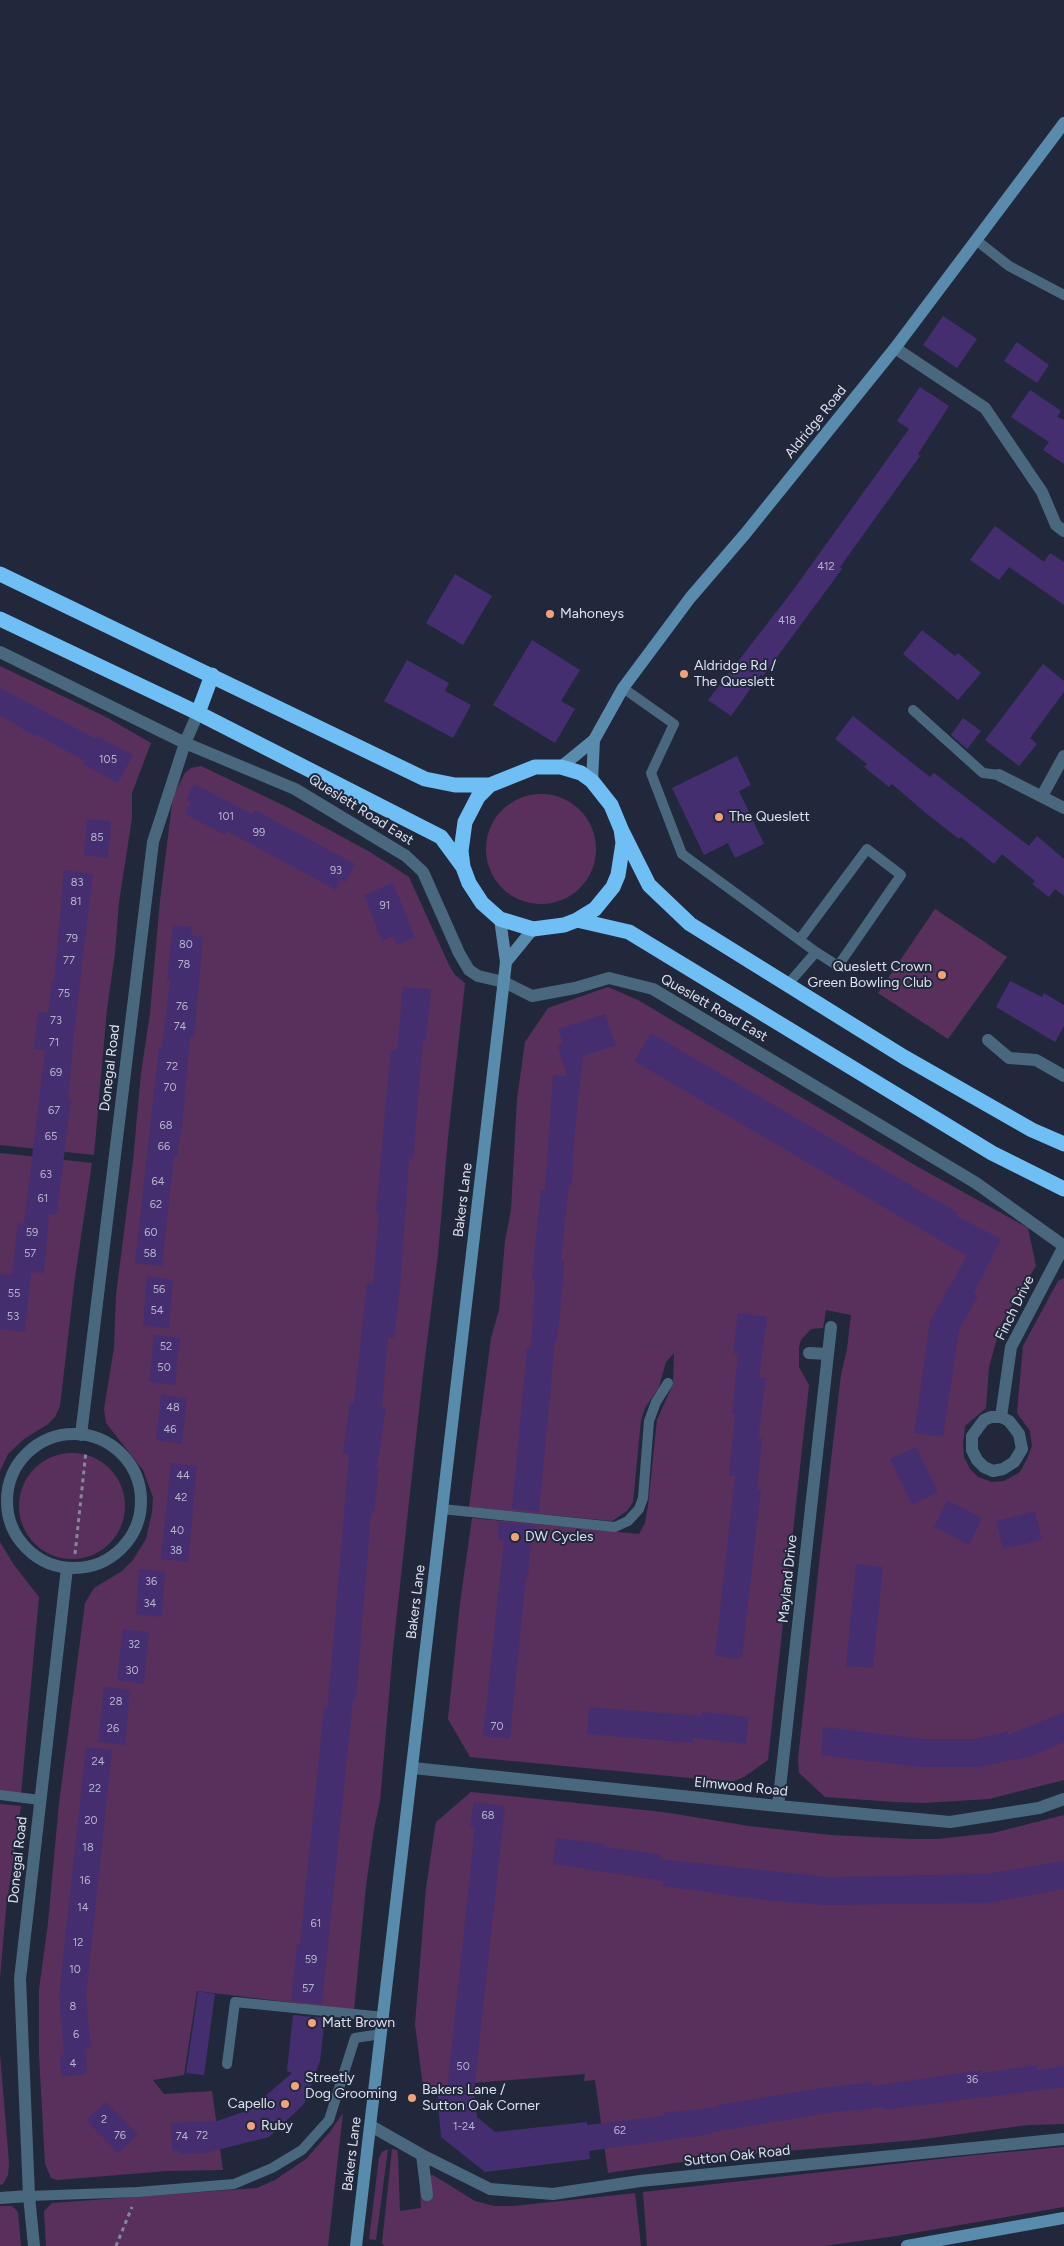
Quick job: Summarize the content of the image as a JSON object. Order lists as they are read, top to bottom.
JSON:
{
  "streets": {
    "highway": ["Queslett Road East"],
    "street": [
      "Aldridge Road",
      "Donegal Road",
      "Bakers Lane",
      "Finch Drive",
      "Mayland Drive",
      "Elmwood Road",
      "Sutton Oak Road"
    ]
  },
  "crossings": [
    ["Aldridge Road", "Queslett Road East"],
    ["Aldridge Road", "Bakers Lane"],
    ["Queslett Road East", "Donegal Road"],
    ["Queslett Road East", "Bakers Lane"],
    ["Queslett Road East", "Finch Drive"],
    ["Bakers Lane", "Elmwood Road"],
    ["Bakers Lane", "Sutton Oak Road"],
    ["Mayland Drive", "Elmwood Road"]
  ],
  "places": [
    "Mahoneys",
    "Aldridge Rd / The Queslett",
    "The Queslett",
    "Queslett Crown Green Bowling Club",
    "DW Cycles",
    "Matt Brown",
    "Streetly Dog Grooming",
    "Bakers Lane / Sutton Oak Corner",
    "Capello",
    "Ruby"
  ],
  "house_numbers": [
    "412",
    "418",
    "105",
    "101",
    "99",
    "85",
    "93",
    "83",
    "81",
    "91",
    "79",
    "80",
    "77",
    "78",
    "75",
    "76",
    "73",
    "74",
    "71",
    "72",
    "69",
    "70",
    "67",
    "68",
    "65",
    "66",
    "63",
    "64",
    "61",
    "62",
    "59",
    "60",
    "57",
    "58",
    "56",
    "55",
    "54",
    "53",
    "52",
    "50",
    "48",
    "46",
    "44",
    "42",
    "40",
    "38",
    "36",
    "34",
    "32",
    "30",
    "28",
    "70",
    "26",
    "24",
    "22",
    "68",
    "20",
    "18",
    "16",
    "14",
    "61",
    "12",
    "59",
    "10",
    "57",
    "8",
    "6",
    "4",
    "50",
    "36",
    "2",
    "1-24",
    "62",
    "76",
    "72",
    "74"
  ]
}
